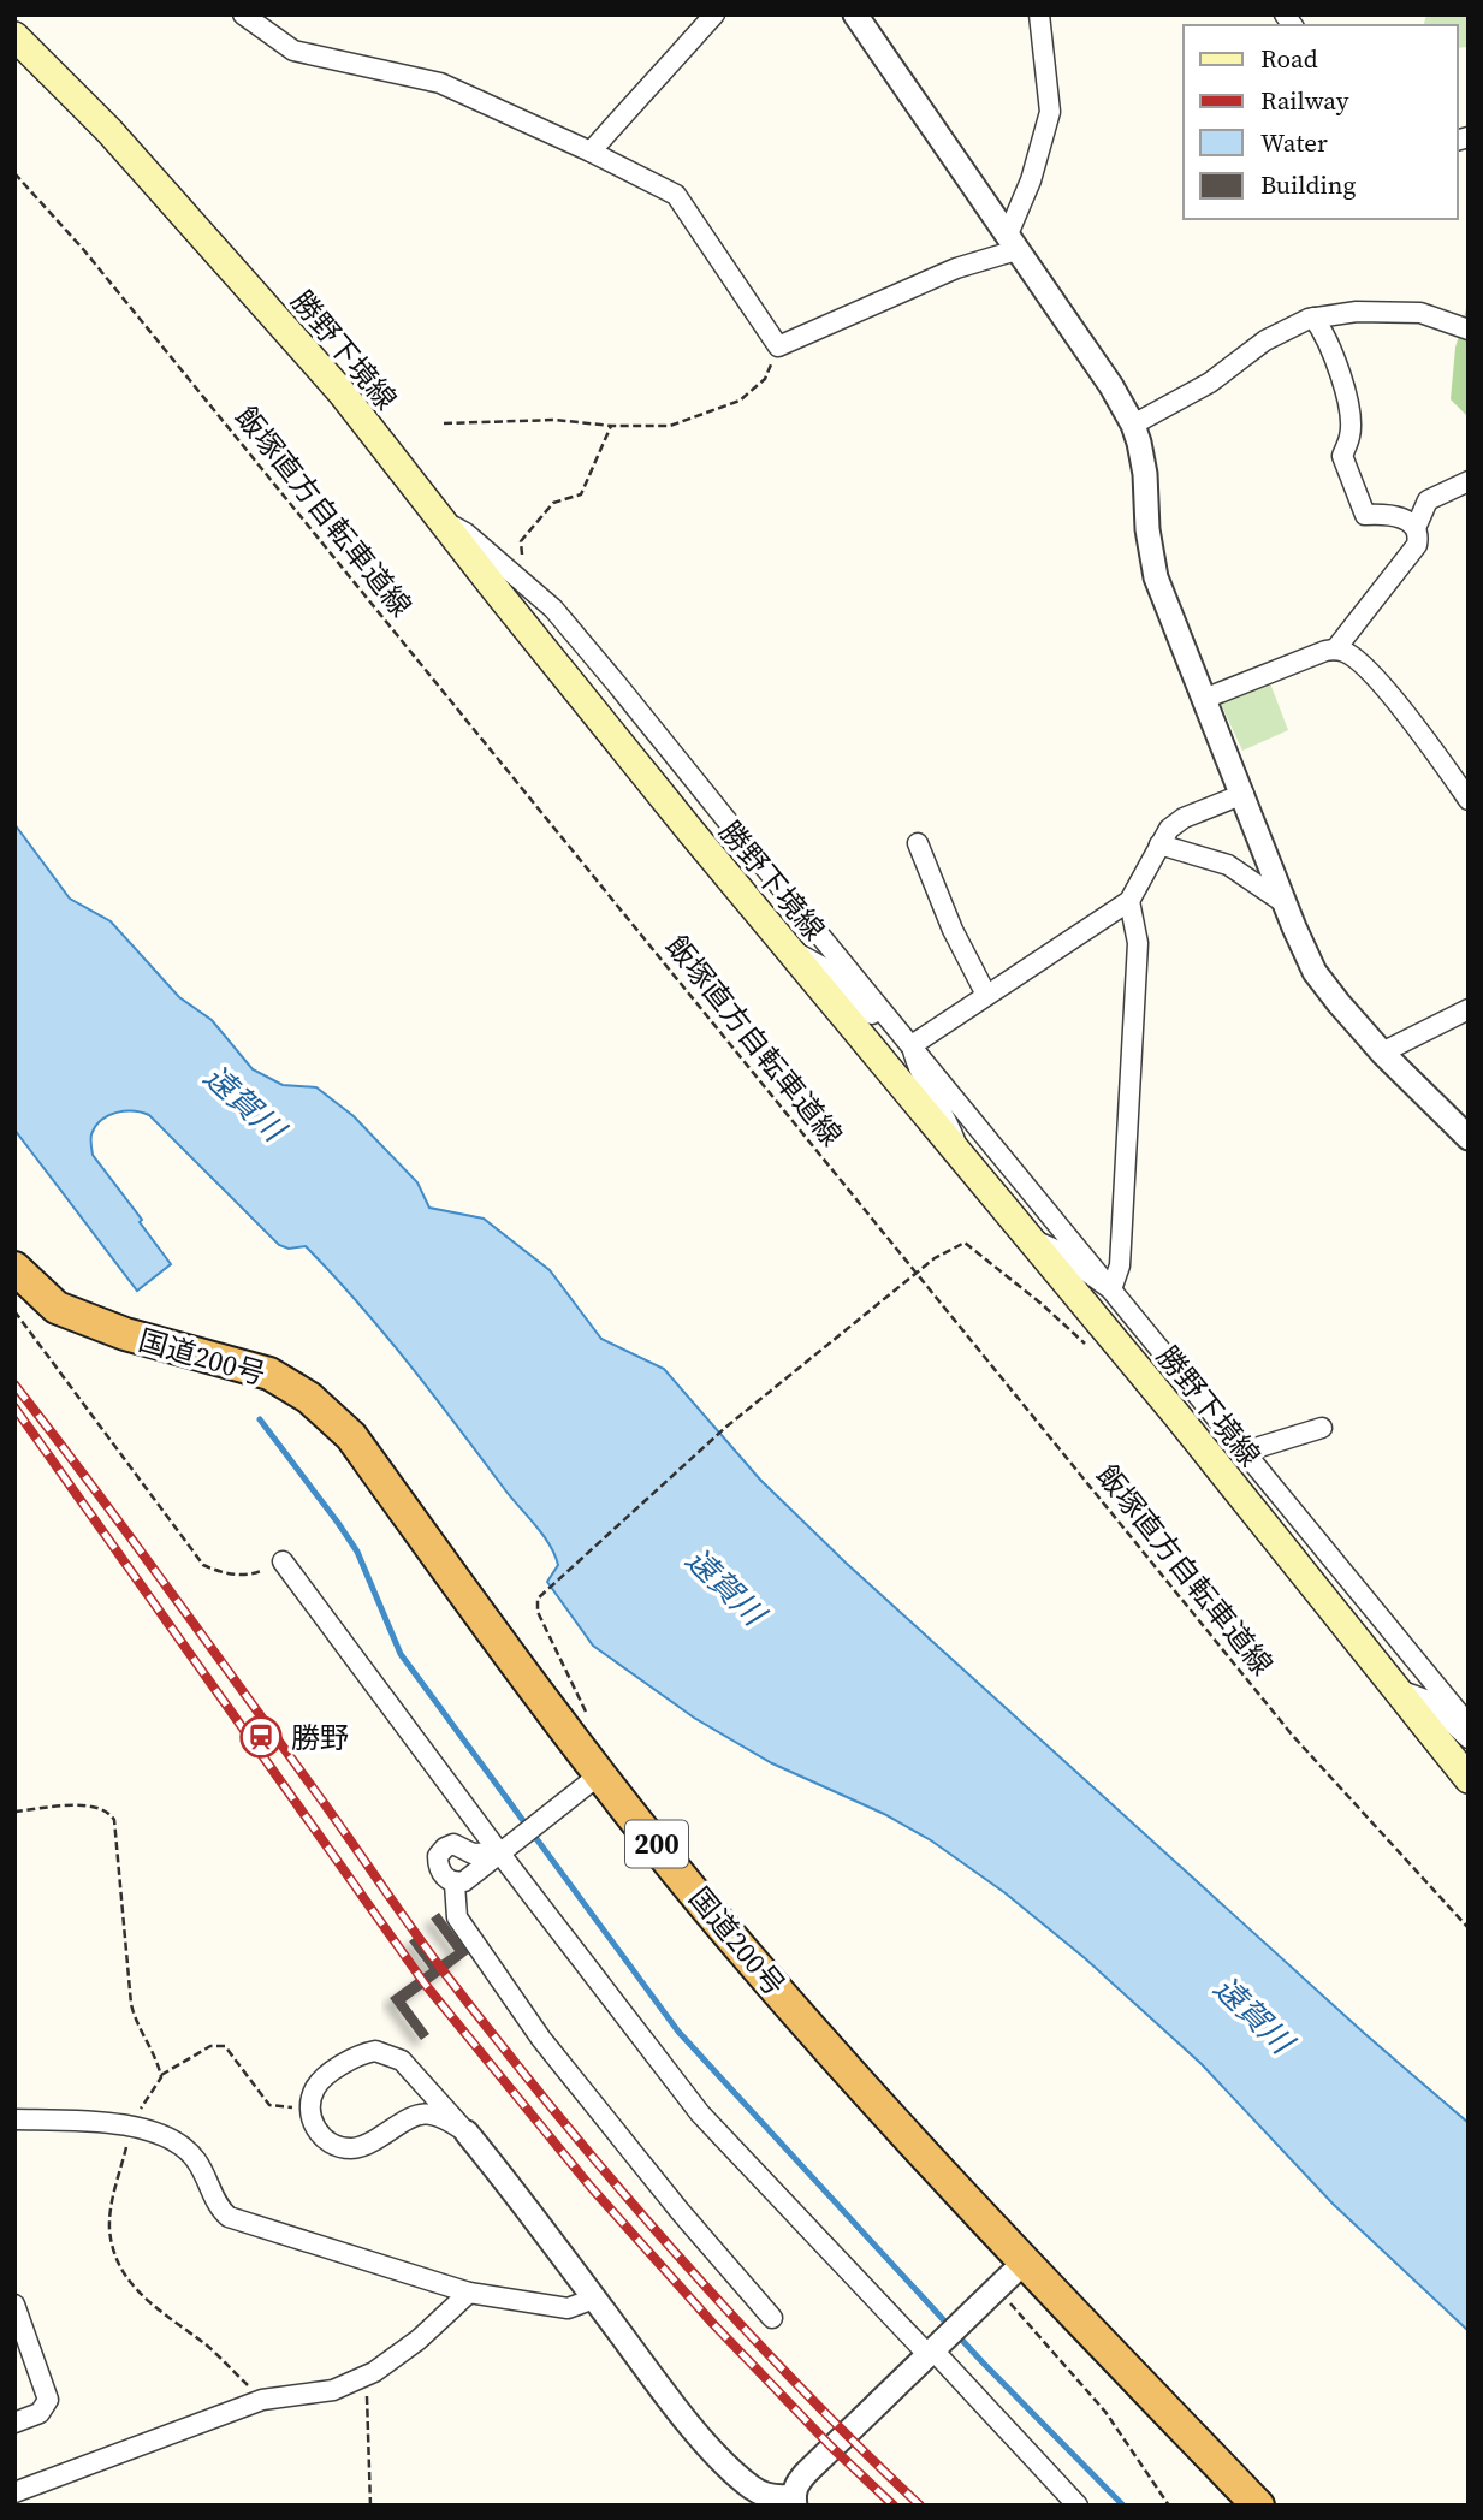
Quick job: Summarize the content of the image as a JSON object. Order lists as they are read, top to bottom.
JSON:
{
  "streets": {
    "highway": ["国道200号", "200"],
    "main road": ["勝野下境線"],
    "path": ["飯塚直方自転車道線"]
  },
  "water": ["遠賀川"],
  "places": {
    "station": ["勝野"]
  },
  "legend": [
    "Road",
    "Railway",
    "Water",
    "Building"
  ]
}
